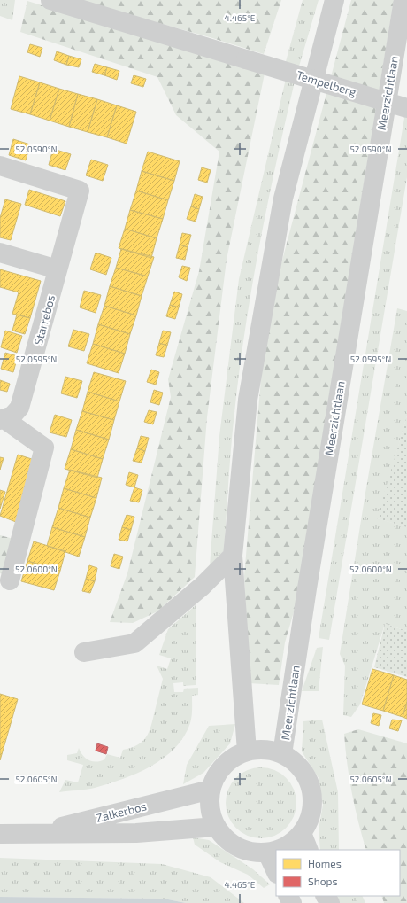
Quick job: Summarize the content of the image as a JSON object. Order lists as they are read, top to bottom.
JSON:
{
  "streets": {
    "street": [
      "Tempelberg",
      "Meerzichtlaan",
      "Starrebos",
      "Zalkerbos"
    ]
  },
  "crossings": [
    ["Meerzichtlaan", "Zalkerbos"]
  ],
  "legend": ["Homes", "Shops"],
  "coordinates": [
    "4.465°E",
    "52.0590°N",
    "52.0595°N",
    "52.0600°N",
    "52.0605°N"
  ]
}
